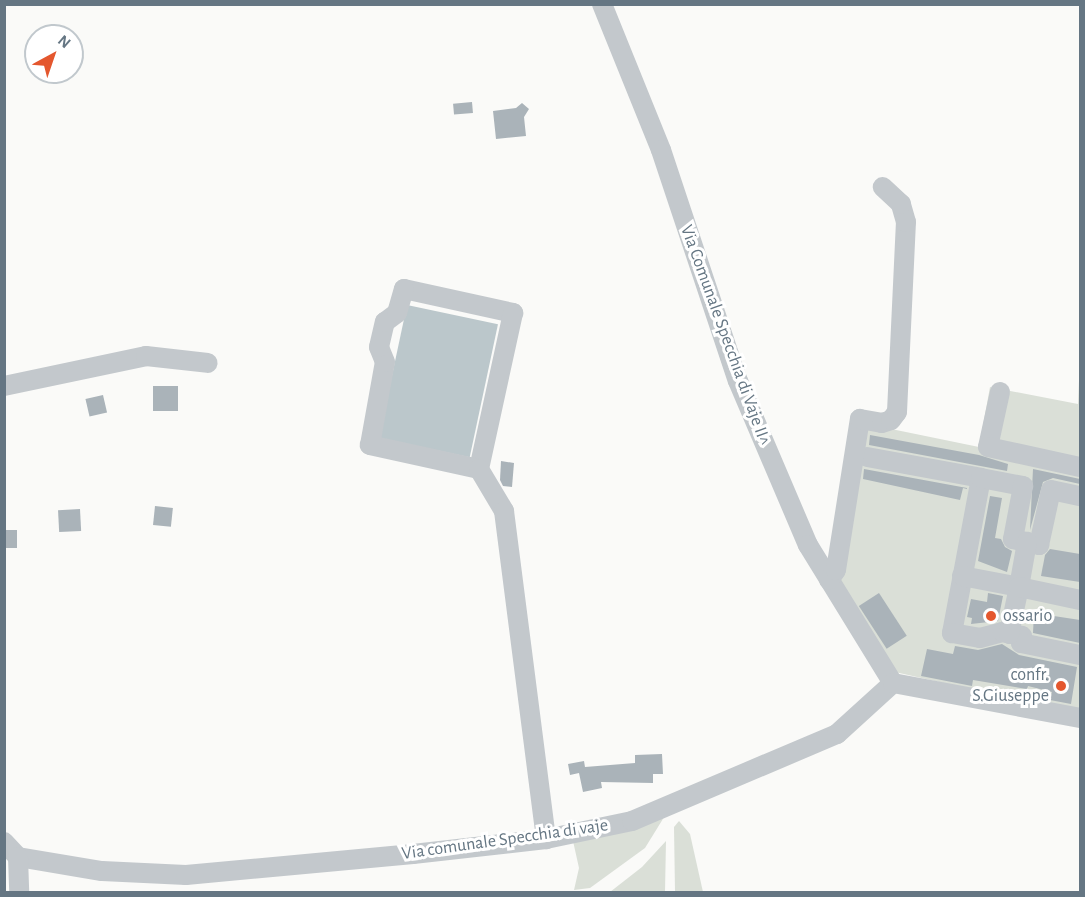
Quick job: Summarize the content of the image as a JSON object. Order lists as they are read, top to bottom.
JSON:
{
  "streets": {
    "street": ["Via Comunale Specchia di Vaje II^", "Via comunale Specchia di vaje"]
  },
  "crossings": [
    ["Via Comunale Specchia di Vaje II^", "Via comunale Specchia di vaje"]
  ],
  "places": ["ossario", "confr. S.Giuseppe"],
  "north": "top right"
}
